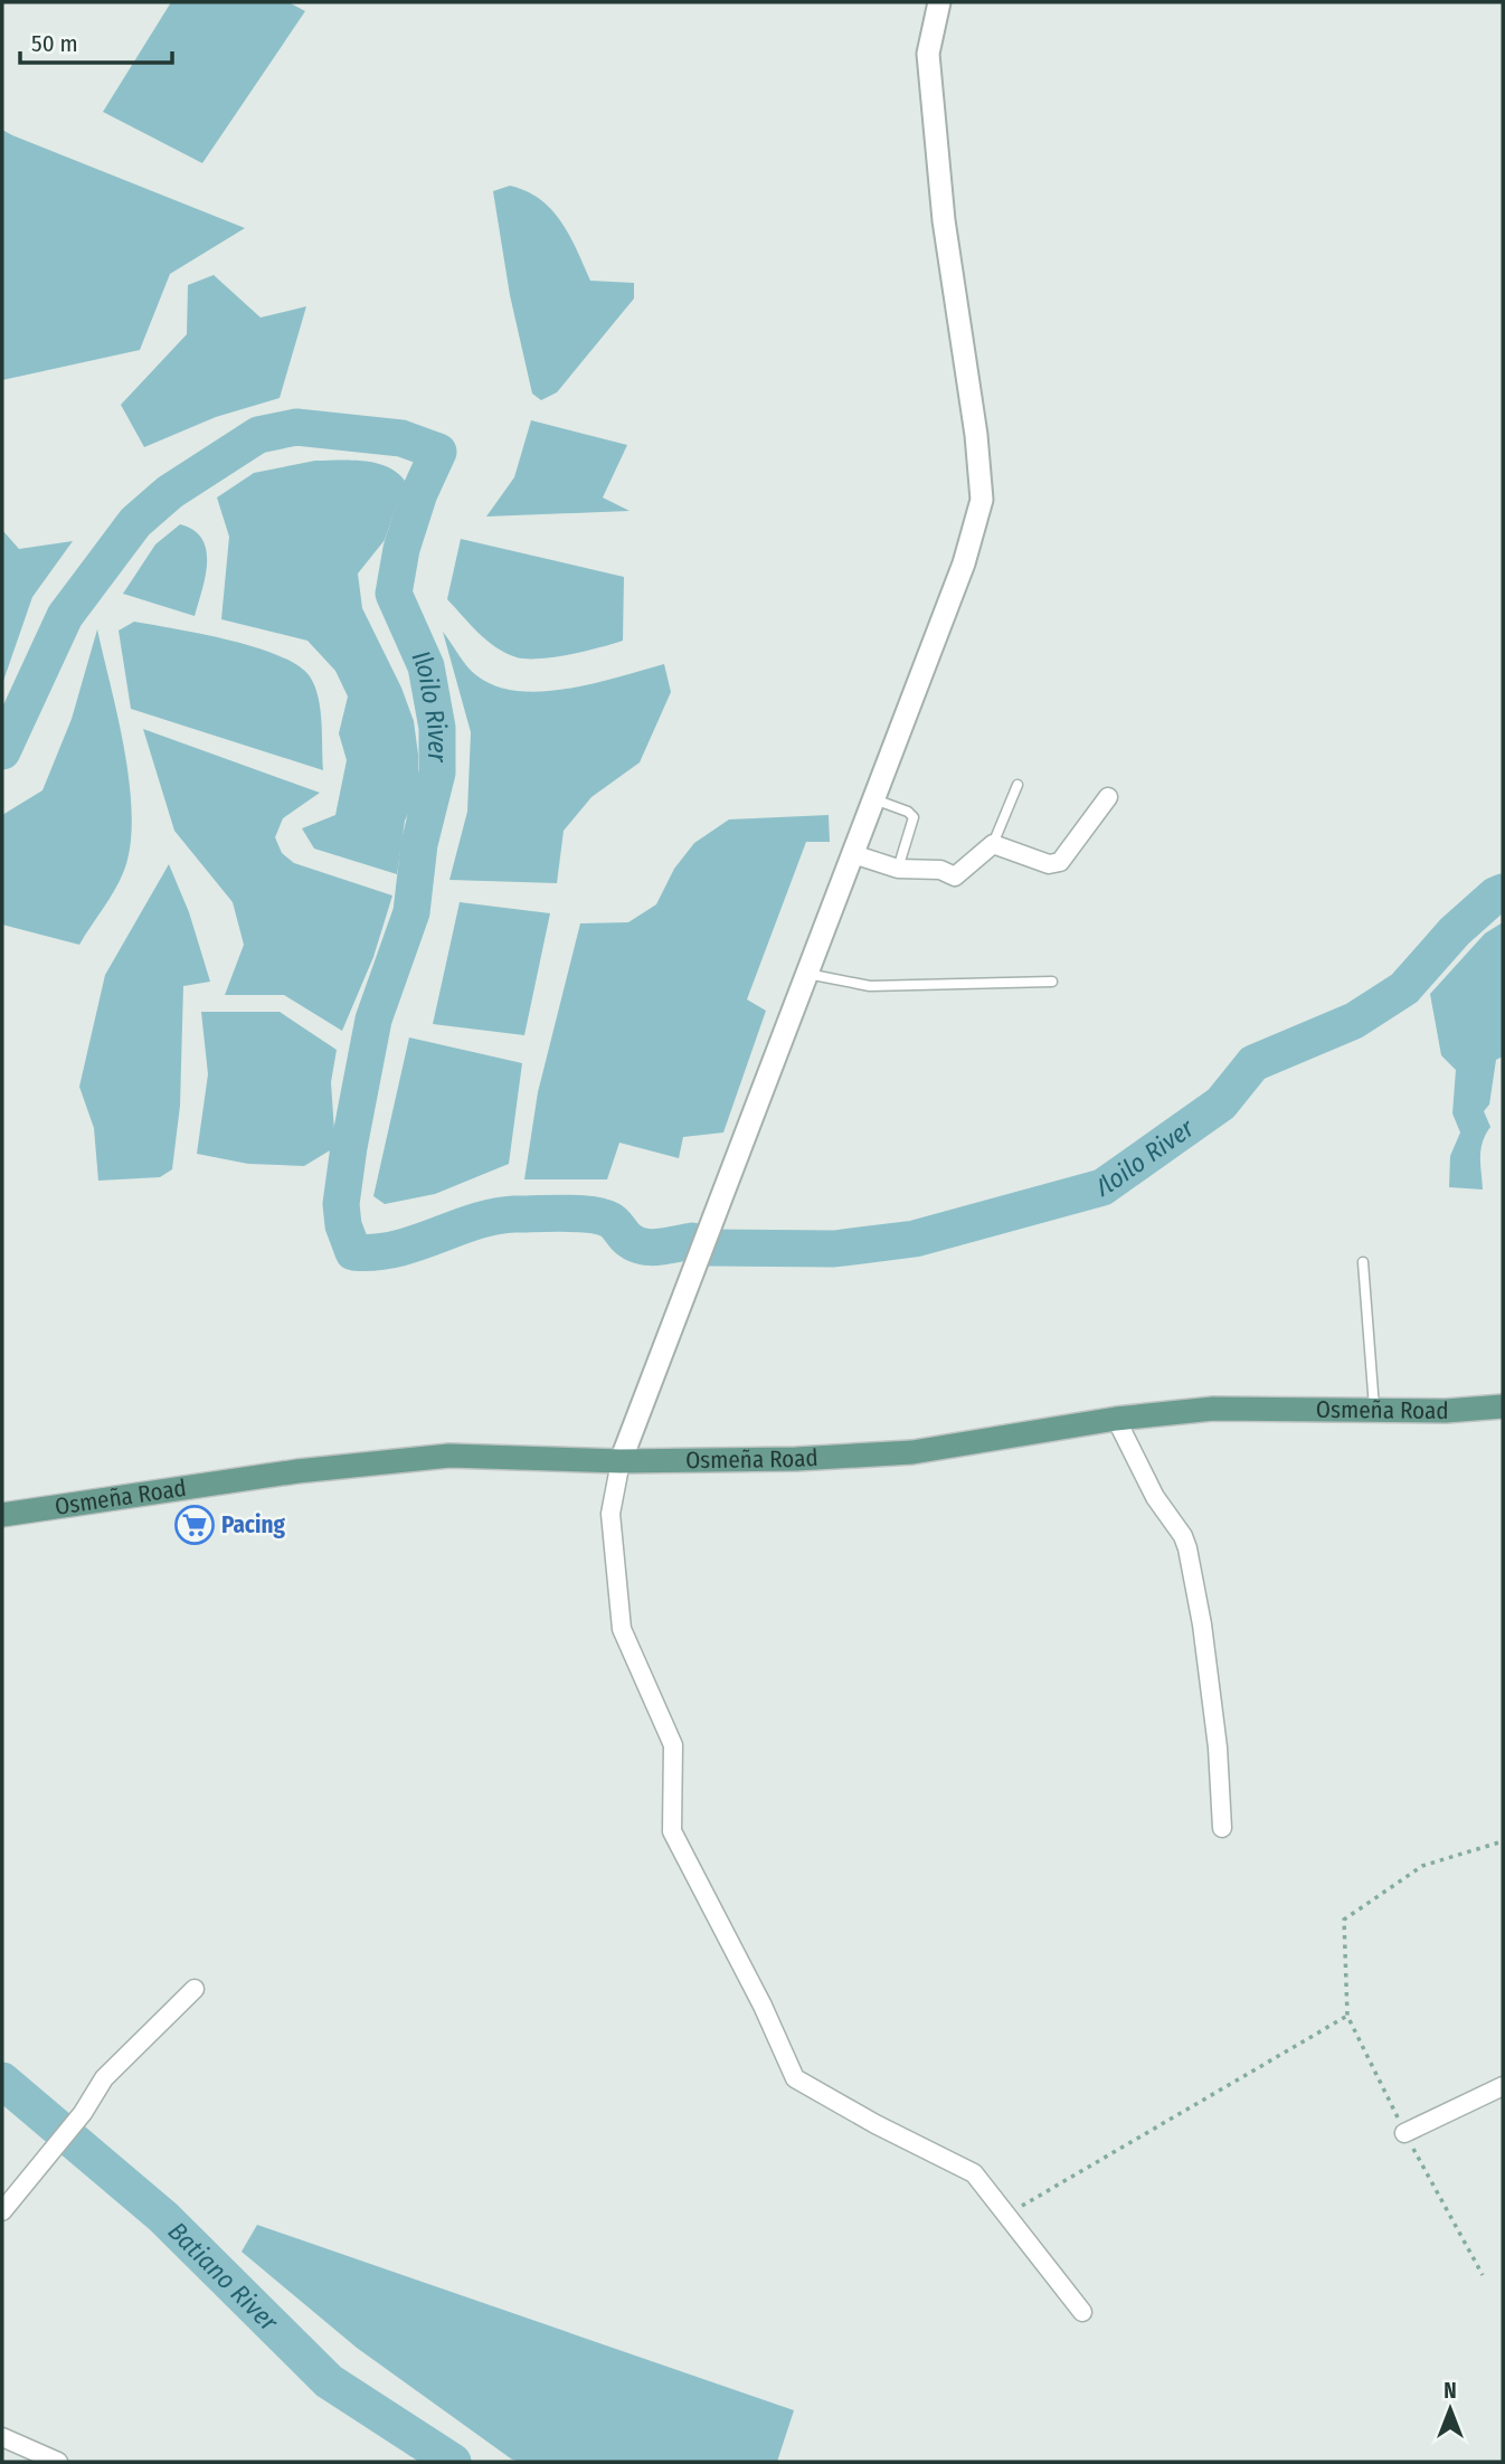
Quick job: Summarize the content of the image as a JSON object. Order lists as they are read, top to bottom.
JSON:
{
  "streets": {
    "main road": ["Osmeña Road"]
  },
  "water": ["Iloilo River", "Batiano River"],
  "places": {
    "supermarket": ["Pacing"]
  },
  "scale_bar": "50 m",
  "north": "top"
}
